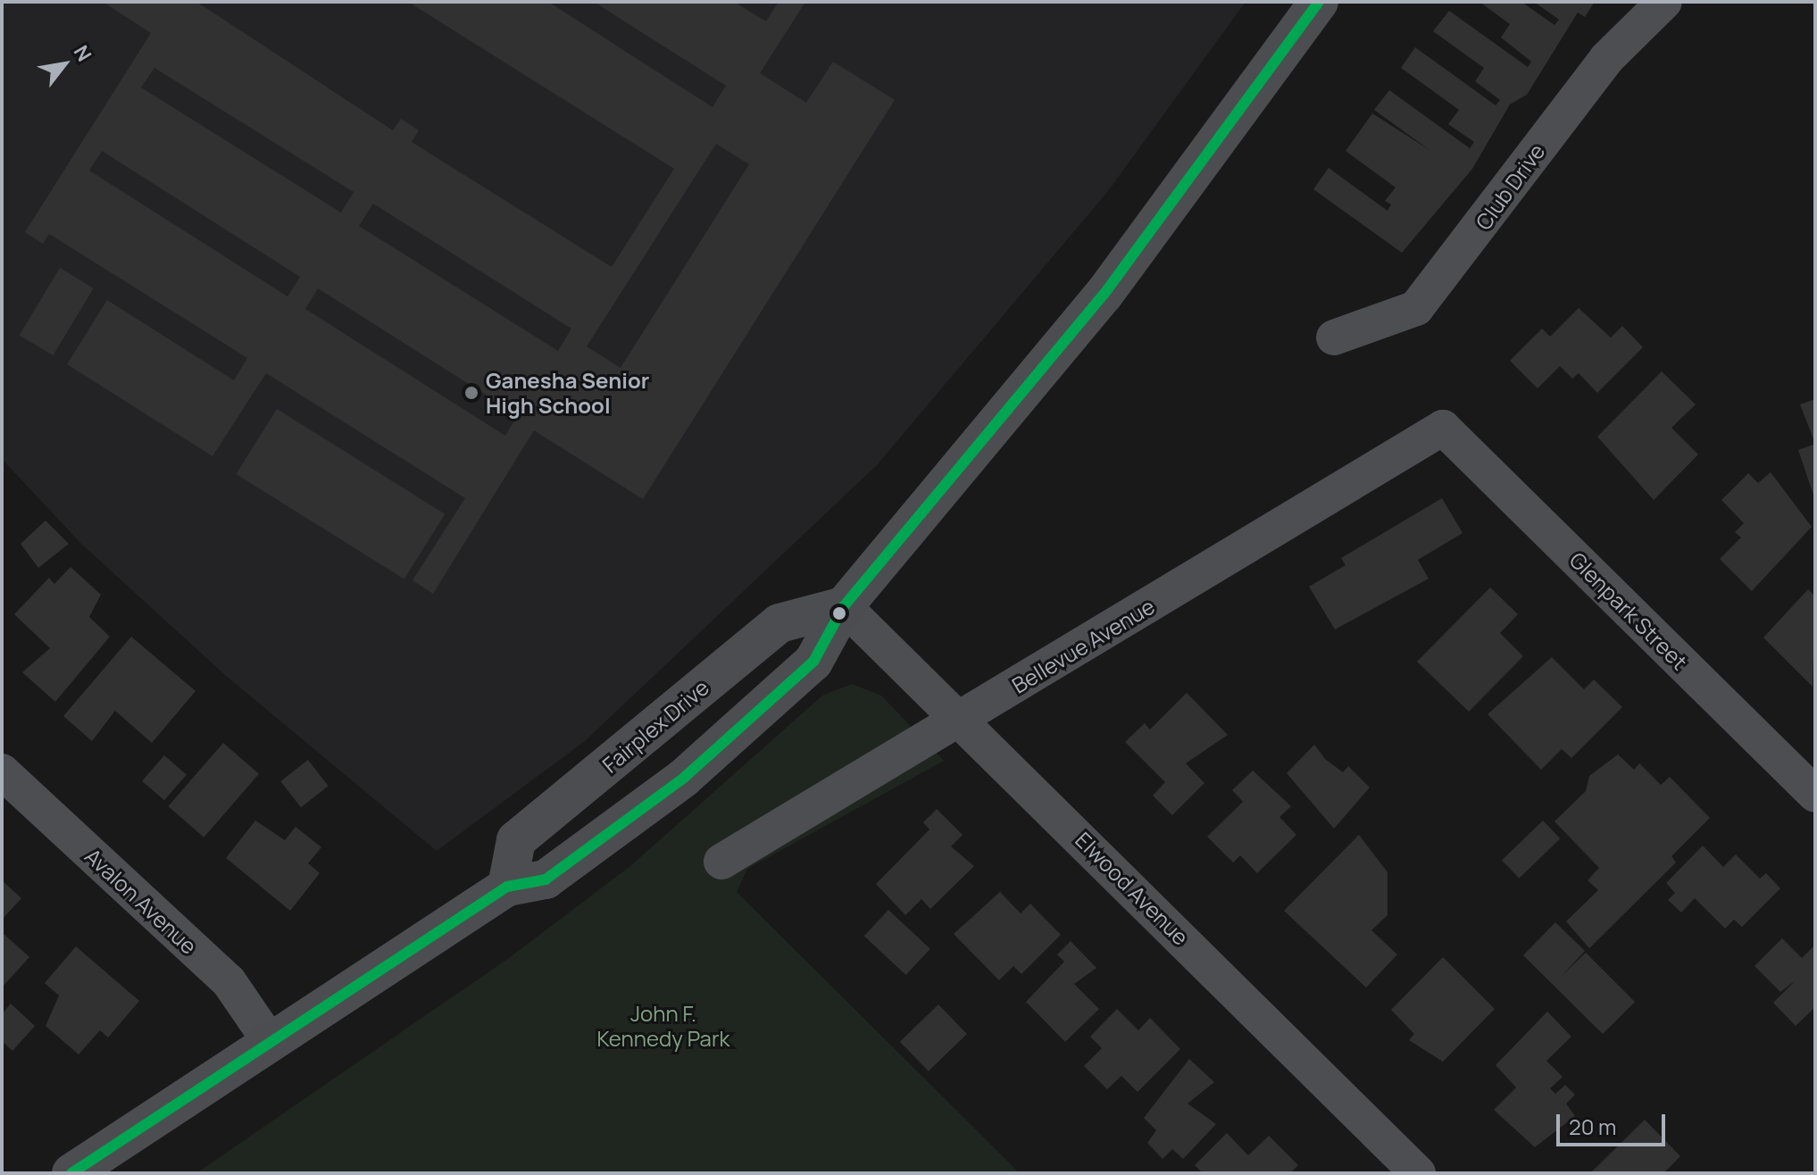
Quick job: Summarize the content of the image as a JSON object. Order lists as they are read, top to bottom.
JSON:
{
  "streets": {
    "main road": ["Fairplex Drive"],
    "street": [
      "Club Drive",
      "Glenpark Street",
      "Bellevue Avenue",
      "Elwood Avenue",
      "Avalon Avenue"
    ]
  },
  "crossings": [
    ["Glenpark Street", "Bellevue Avenue"],
    ["Bellevue Avenue", "Elwood Avenue"],
    ["Fairplex Drive", "Elwood Avenue"]
  ],
  "parks": ["John F. Kennedy Park"],
  "places": ["Ganesha Senior High School"],
  "scale_bar": "20 m",
  "north": "top right"
}
